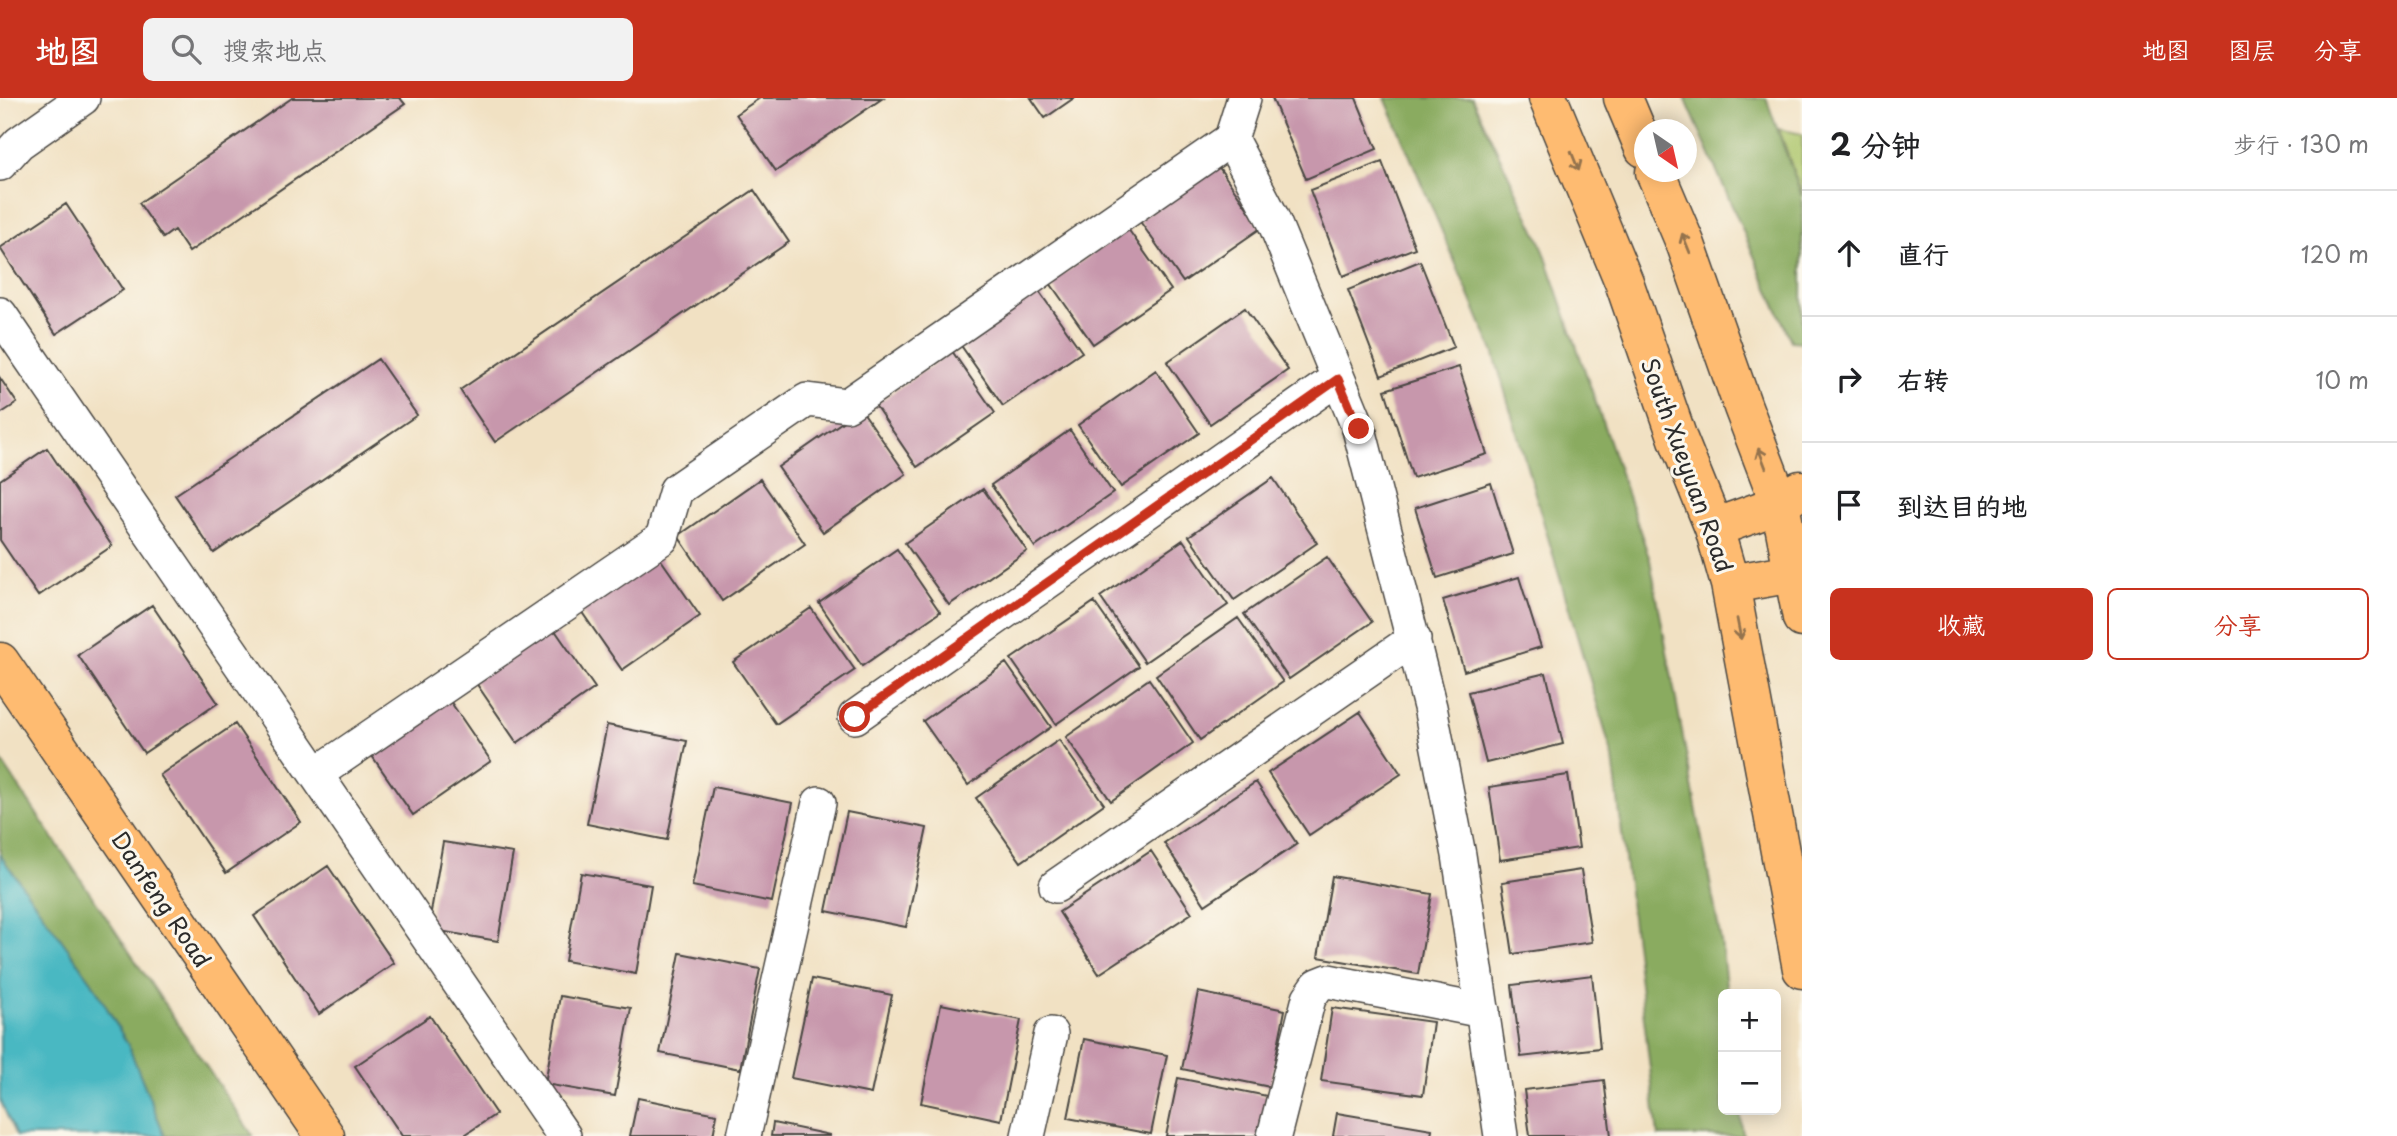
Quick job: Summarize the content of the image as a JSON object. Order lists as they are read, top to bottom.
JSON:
{
  "streets": {
    "main road": ["South Xueyuan Road", "Danfeng Road"]
  },
  "north": "bottom right",
  "page": {
    "header": "地图",
    "search": "搜索地点",
    "nav": ["地图", "图层", "分享"],
    "heading": ["2 分钟", "步行 · 130 m"],
    "list": [
      ["直行", "120 m"],
      ["右转", "10 m"],
      "到达目的地"
    ],
    "buttons": ["收藏", "分享"],
    "map_buttons": ["+", "−"]
  }
}
